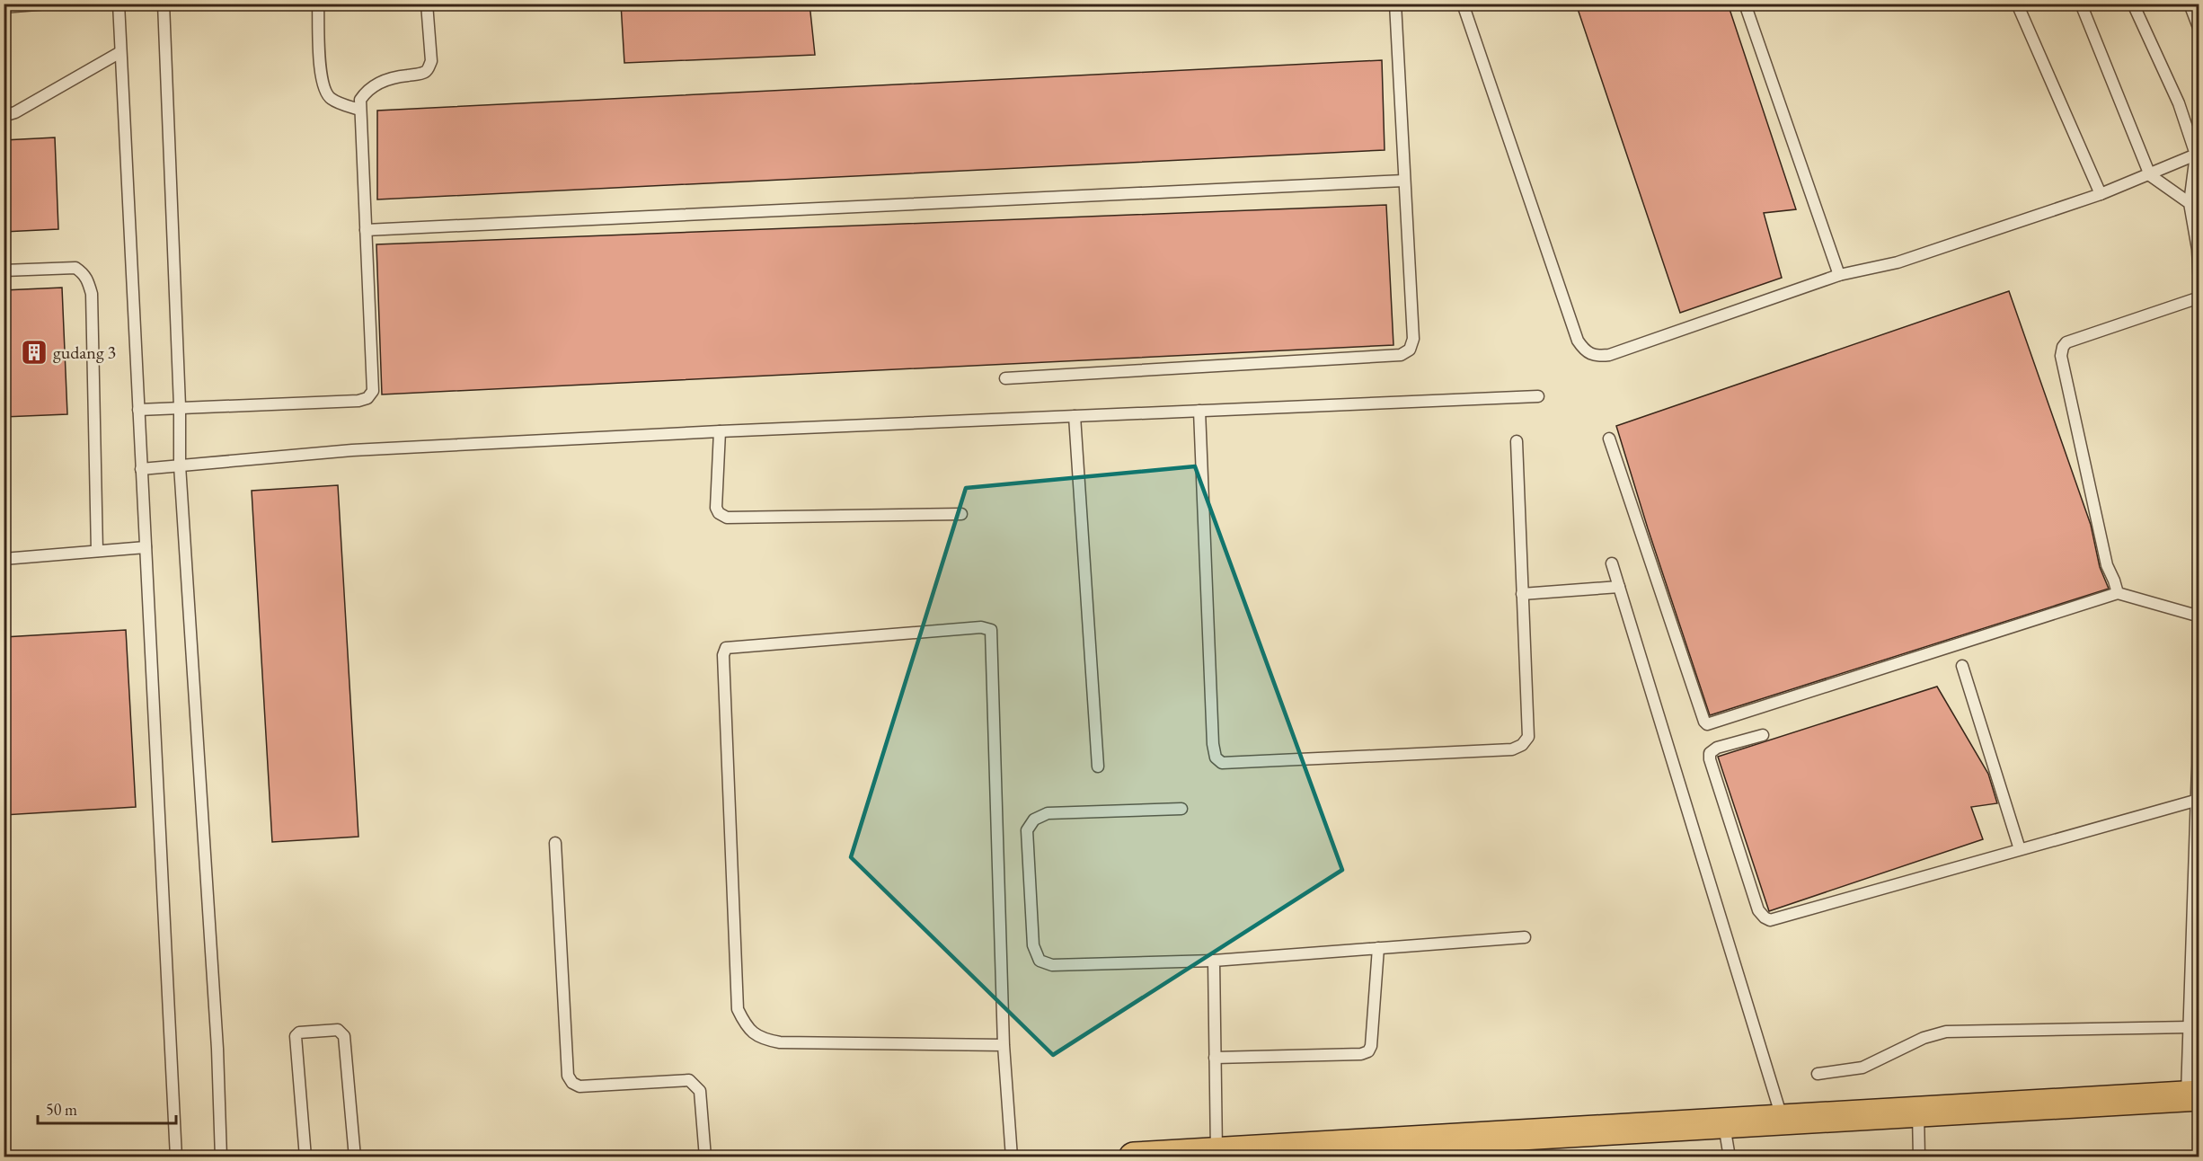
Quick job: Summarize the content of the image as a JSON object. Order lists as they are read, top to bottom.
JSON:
{
  "places": {
    "building": ["gudang 3"]
  },
  "scale_bar": "50 m"
}
